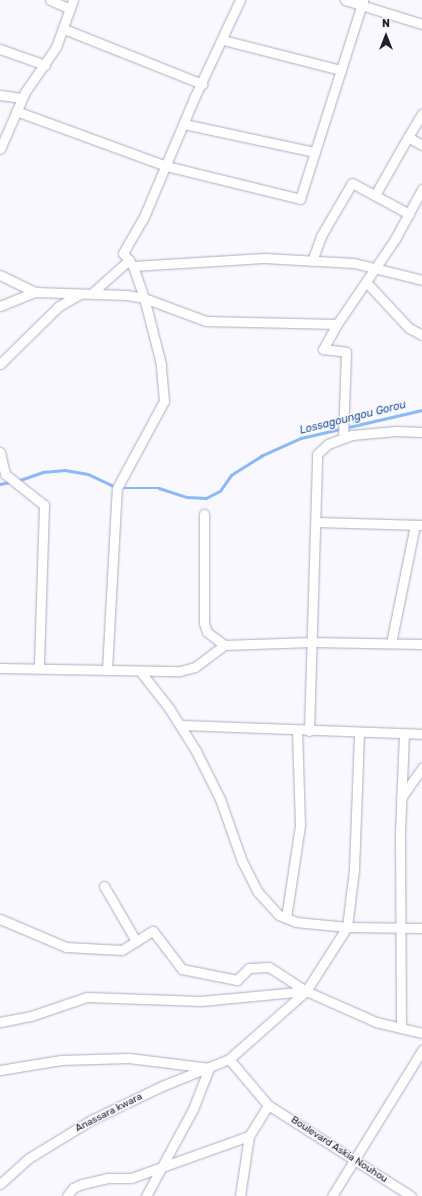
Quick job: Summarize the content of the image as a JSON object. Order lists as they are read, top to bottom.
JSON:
{
  "streets": {
    "street": ["Anassara kwara", "Boulevard Askia Nouhou"]
  },
  "crossings": [
    ["Anassara kwara", "Boulevard Askia Nouhou"]
  ],
  "water": ["Lossagoungou Gorou"],
  "north": "top"
}
